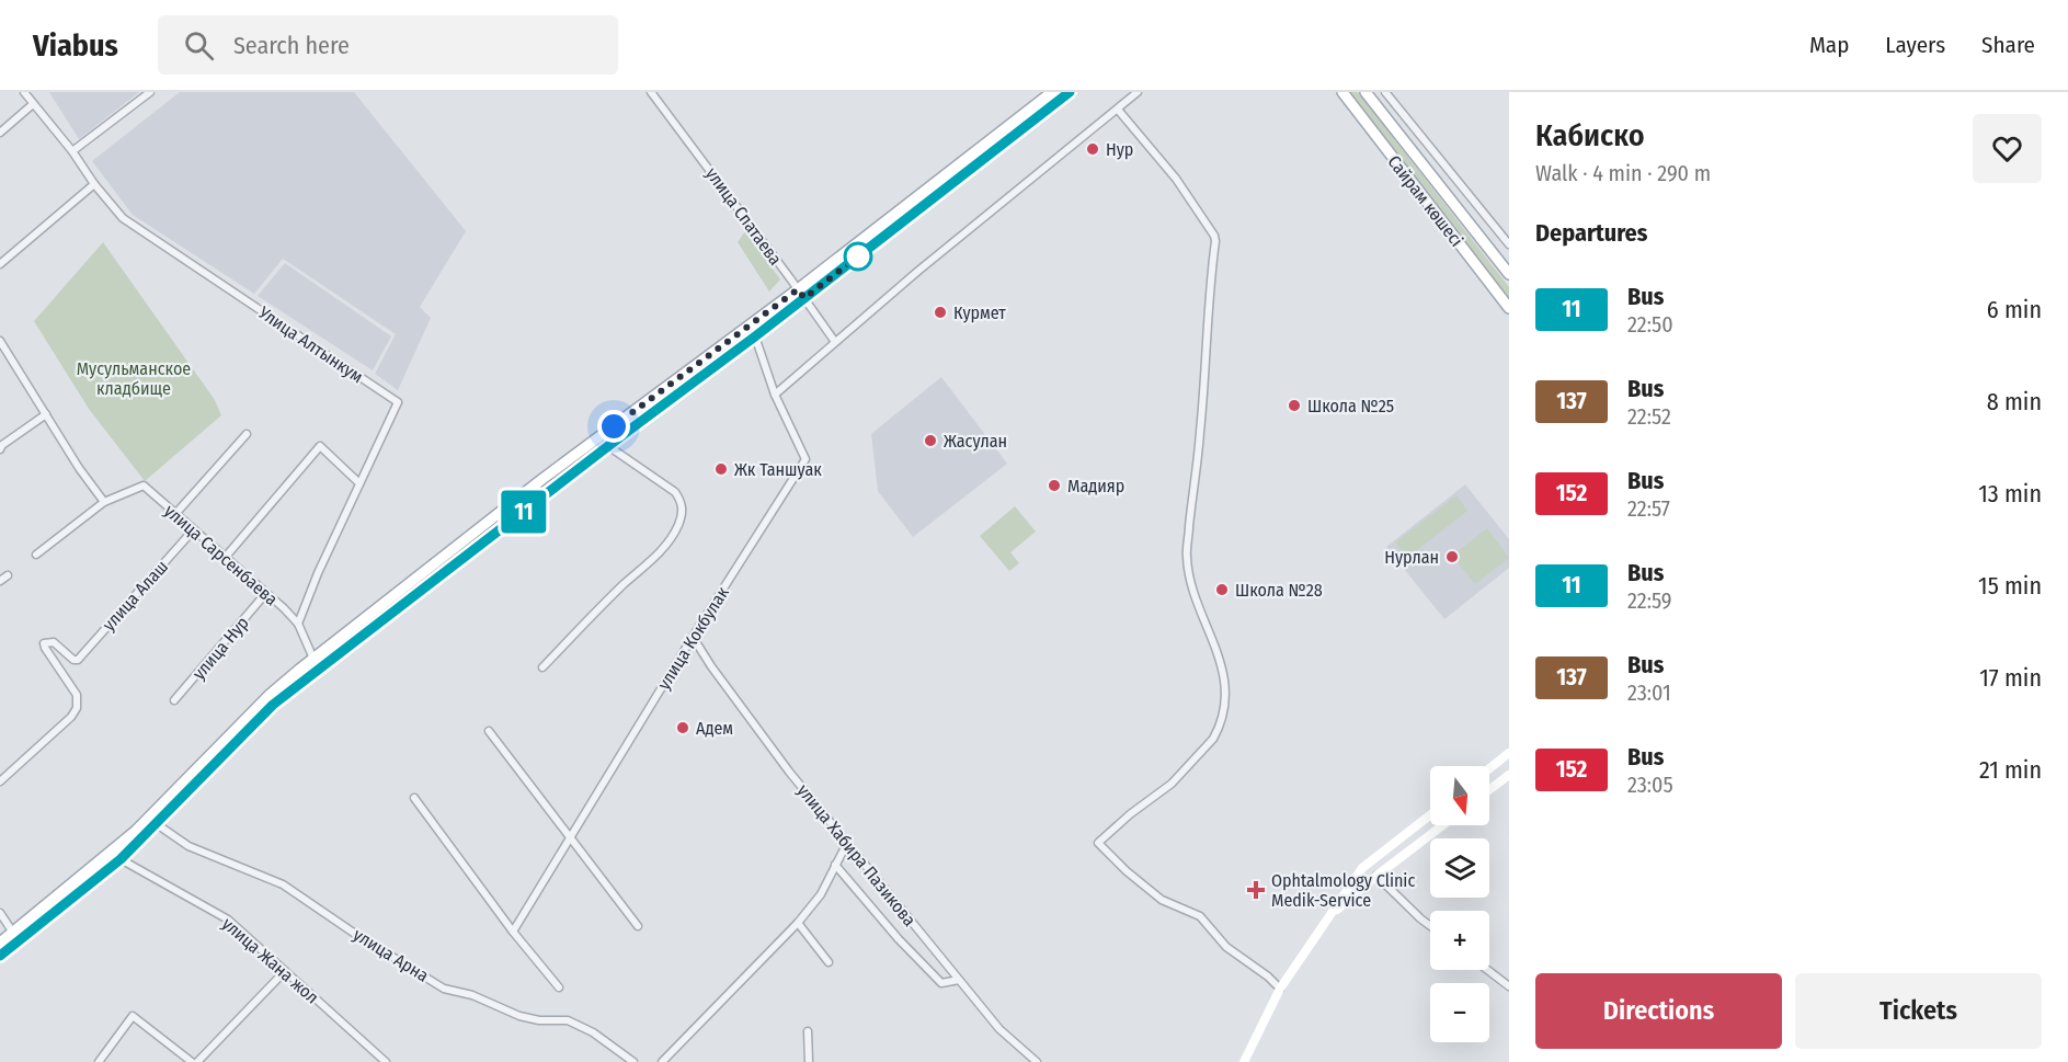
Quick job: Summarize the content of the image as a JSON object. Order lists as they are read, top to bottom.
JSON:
{
  "streets": {
    "main road": ["Сайрам көшесі"],
    "street": [
      "улица Спатаева",
      "Улица Алтынкум",
      "улица Сарсенбаева",
      "улица Алаш",
      "улица Кокбулак",
      "улица Нур",
      "улица Хабира Пазикова",
      "улица Арна",
      "улица Жана жол"
    ]
  },
  "crossings": [
    ["Улица Алтынкум", "улица Сарсенбаева"],
    ["улица Сарсенбаева", "улица Алаш"],
    ["улица Сарсенбаева", "улица Нур"],
    ["улица Кокбулак", "улица Хабира Пазикова"]
  ],
  "parks": ["Мусульманское кладбище"],
  "places": {
    "other": [
      "Нур",
      "Курмет",
      "Школа №25",
      "Жасулан",
      "Жк Таншуак",
      "Мадияр",
      "Нурлан",
      "Школа №28",
      "Адем"
    ],
    "health": ["Ophtalmology Clinic Medik-Service"]
  },
  "lines": ["bus line 11"],
  "north": "bottom",
  "page": {
    "header": "Viabus",
    "search": "Search here",
    "nav": ["Map", "Layers", "Share"],
    "on_map": "11",
    "heading": [
      ["Кабиско", "Walk · 4 min · 290 m"],
      "Departures"
    ],
    "list": [
      {
        "mark": "11",
        "name": "Bus",
        "note": "22:50",
        "value": "6 min"
      },
      {
        "mark": "137",
        "name": "Bus",
        "note": "22:52",
        "value": "8 min"
      },
      {
        "mark": "152",
        "name": "Bus",
        "note": "22:57",
        "value": "13 min"
      },
      {
        "mark": "11",
        "name": "Bus",
        "note": "22:59",
        "value": "15 min"
      },
      {
        "mark": "137",
        "name": "Bus",
        "note": "23:01",
        "value": "17 min"
      },
      {
        "mark": "152",
        "name": "Bus",
        "note": "23:05",
        "value": "21 min"
      }
    ],
    "map_buttons": ["+", "−"],
    "buttons": ["Directions", "Tickets"]
  }
}
